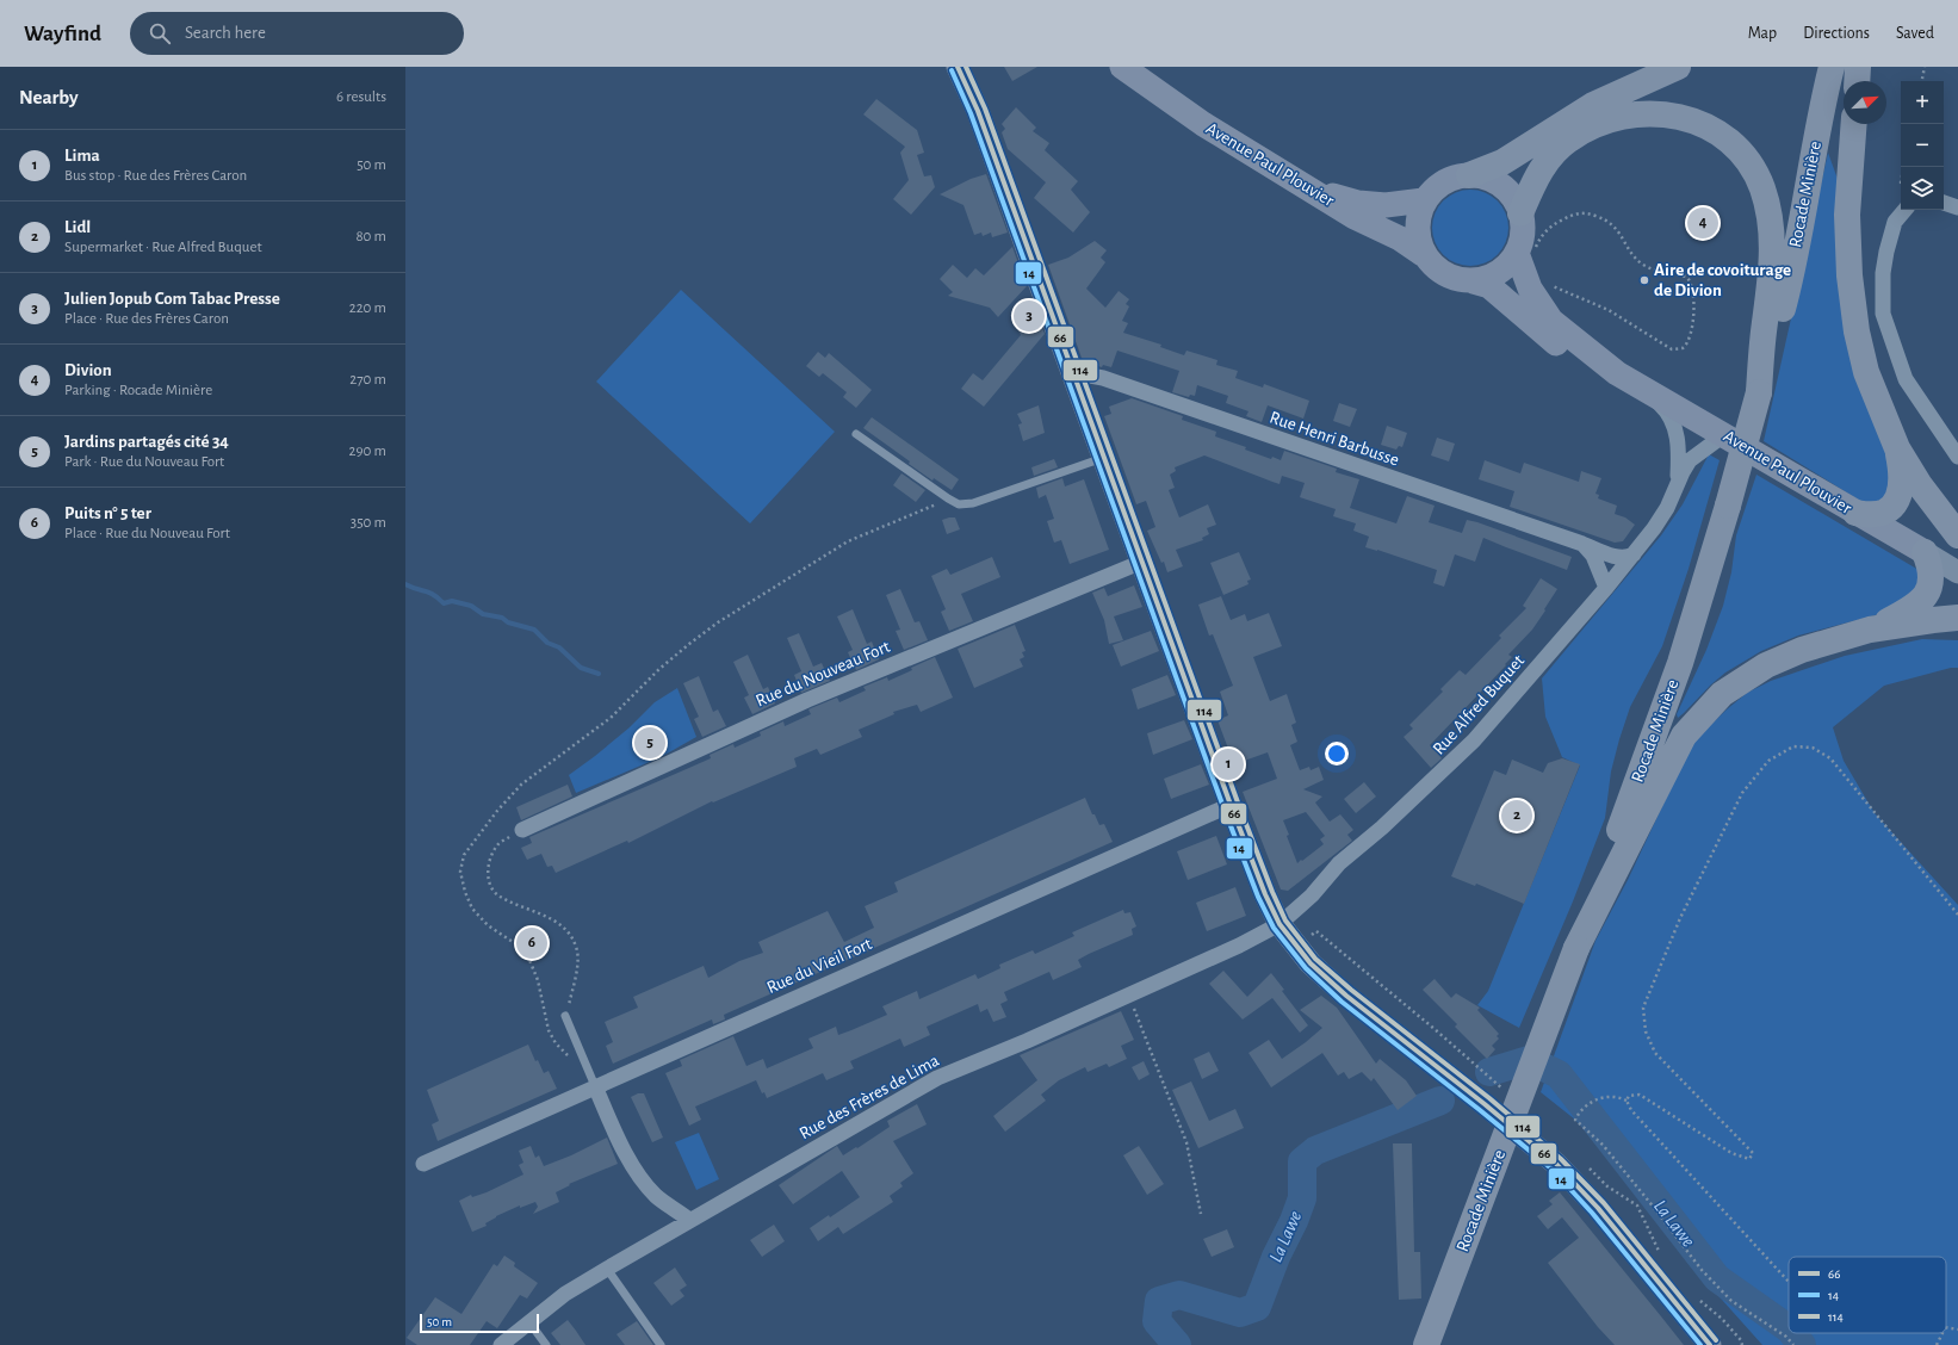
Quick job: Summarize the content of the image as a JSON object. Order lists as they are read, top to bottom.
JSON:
{
  "streets": {
    "highway": ["Rocade Minière"],
    "main road": ["Avenue Paul Plouvier"],
    "street": [
      "Rue Henri Barbusse",
      "Rue du Nouveau Fort",
      "Rue Alfred Buquet",
      "Rue du Vieil Fort",
      "Rue des Frères de Lima"
    ]
  },
  "crossings": [
    ["Avenue Paul Plouvier", "Rue Alfred Buquet"],
    ["Rue Henri Barbusse", "Rue Alfred Buquet"],
    ["Rue Alfred Buquet", "Rue des Frères de Lima"]
  ],
  "water": ["La Lawe"],
  "places": ["Aire de covoiturage de Divion"],
  "lines": ["transit line 66", "transit line 114", "transit line 14"],
  "legend": ["66", "14", "114"],
  "scale_bar": "50 m",
  "north": "top right",
  "page": {
    "header": "Wayfind",
    "search": "Search here",
    "nav": ["Map", "Directions", "Saved"],
    "heading": ["Nearby", "6 results"],
    "map_buttons": ["+", "−"],
    "list": [
      {
        "mark": "1",
        "name": "Lima",
        "note": "Bus stop · Rue des Frères Caron",
        "value": "50 m"
      },
      {
        "mark": "2",
        "name": "Lidl",
        "note": "Supermarket · Rue Alfred Buquet",
        "value": "80 m"
      },
      {
        "mark": "3",
        "name": "Julien Jopub Com Tabac Presse",
        "note": "Place · Rue des Frères Caron",
        "value": "220 m"
      },
      {
        "mark": "4",
        "name": "Divion",
        "note": "Parking · Rocade Minière",
        "value": "270 m"
      },
      {
        "mark": "5",
        "name": "Jardins partagés cité 34",
        "note": "Park · Rue du Nouveau Fort",
        "value": "290 m"
      },
      {
        "mark": "6",
        "name": "Puits n° 5 ter",
        "note": "Place · Rue du Nouveau Fort",
        "value": "350 m"
      }
    ],
    "pins": [
      "4",
      "3",
      "5",
      "1",
      "2",
      "6"
    ],
    "scale": "50 m"
  }
}
